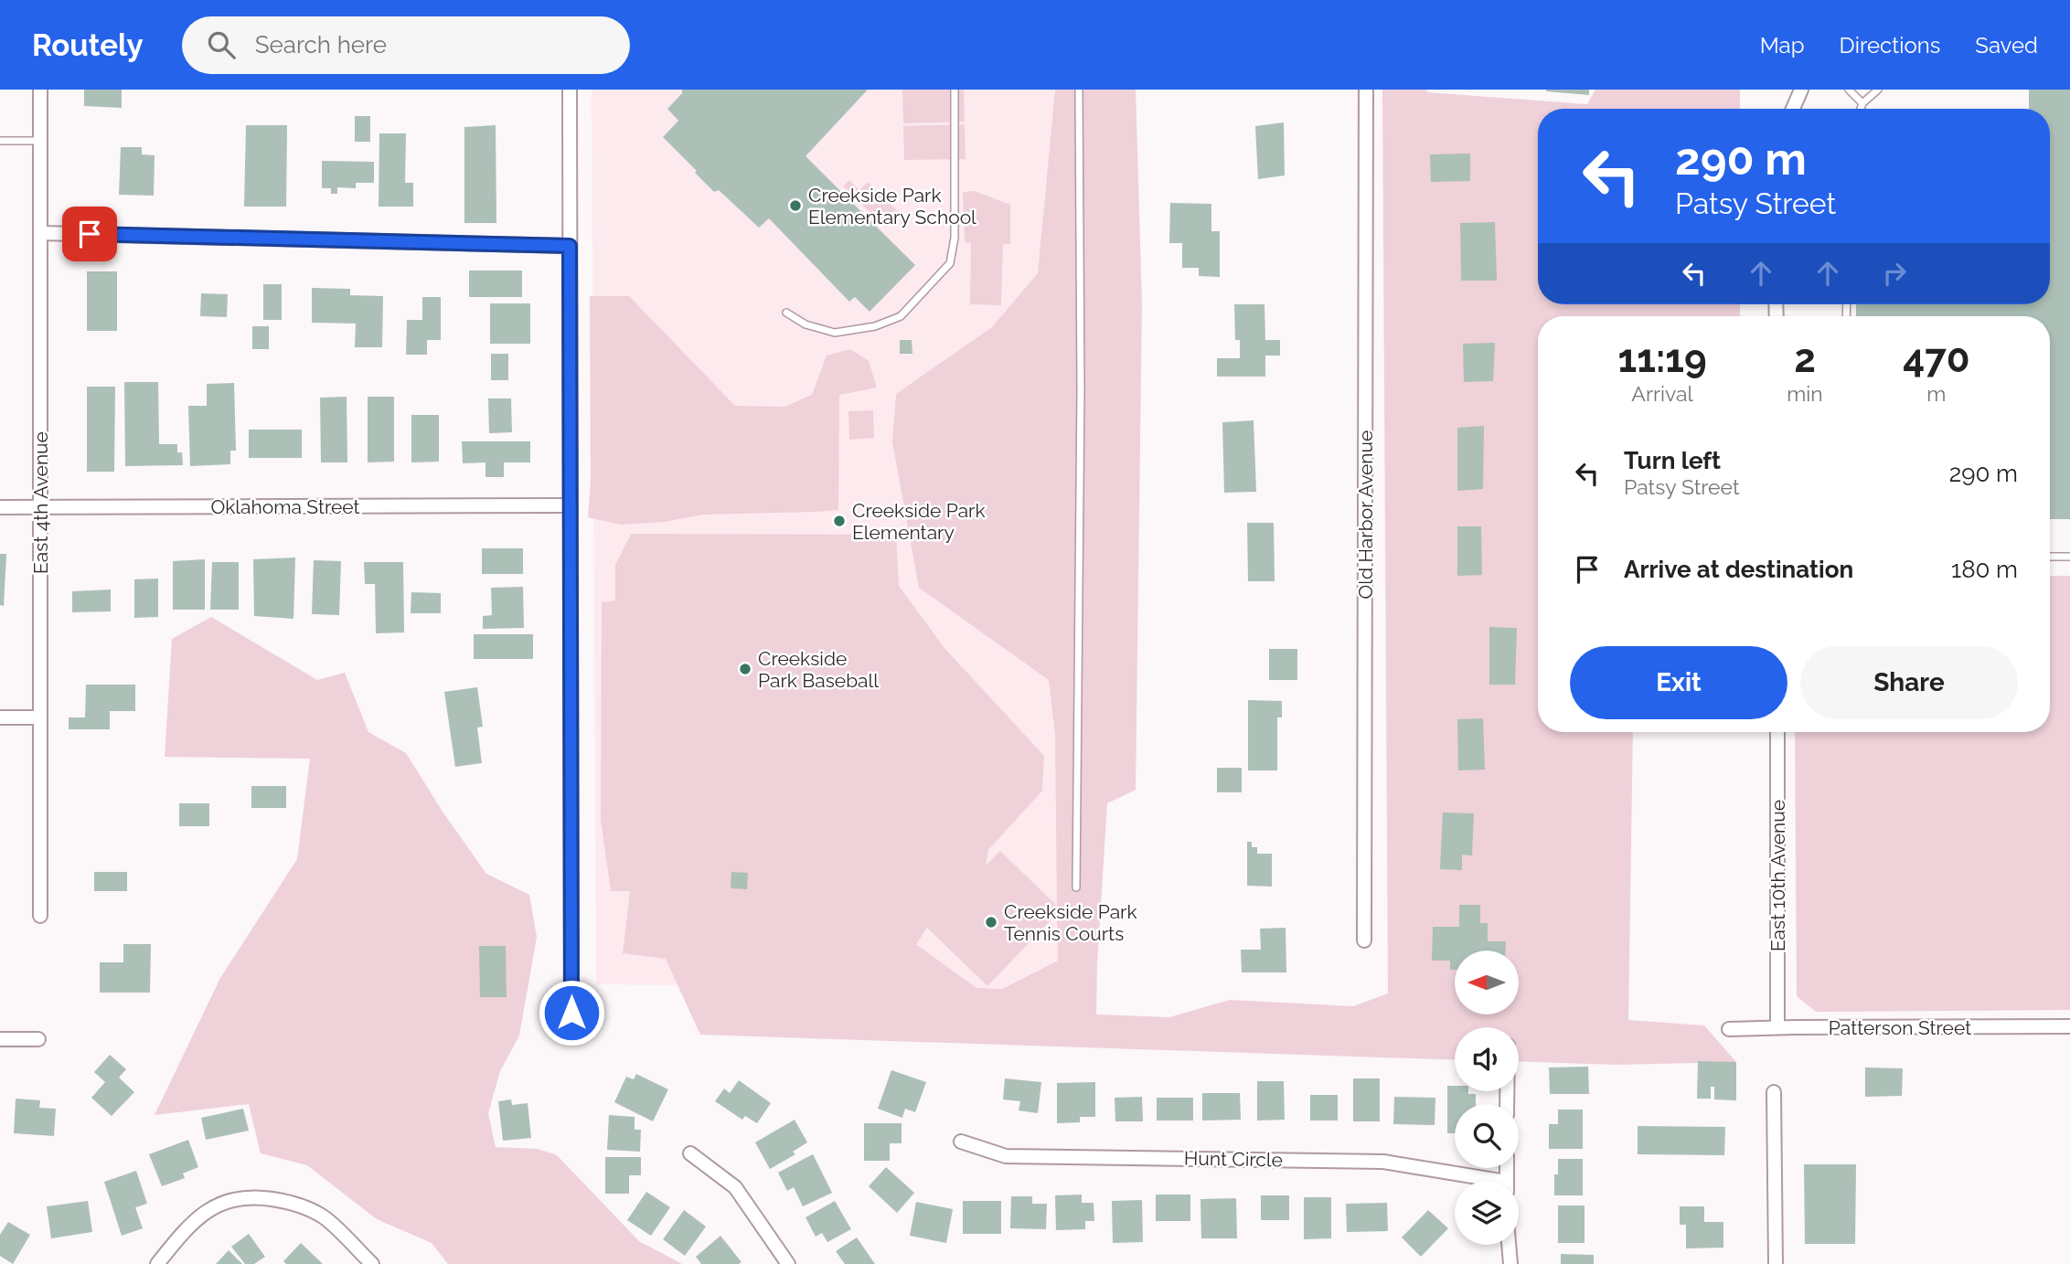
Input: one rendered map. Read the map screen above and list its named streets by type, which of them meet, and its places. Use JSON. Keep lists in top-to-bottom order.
{
  "streets": {
    "street": [
      "East 4th Avenue",
      "Oklahoma Street",
      "Old Harbor Avenue",
      "East 10th Avenue",
      "Patterson Street",
      "Hunt Circle"
    ]
  },
  "crossings": [
    ["East 4th Avenue", "Oklahoma Street"],
    ["East 10th Avenue", "Patterson Street"]
  ],
  "places": [
    "Creekside Park Elementary School",
    "Creekside Park Elementary",
    "Creekside Park Baseball",
    "Creekside Park Tennis Courts"
  ],
  "north": "left",
  "page": {
    "header": "Routely",
    "search": "Search here",
    "nav": ["Map", "Directions", "Saved"],
    "turn": ["290 m", "Patsy Street"],
    "eta": [
      "11:19",
      "Arrival",
      "2",
      "min",
      "470",
      "m"
    ],
    "list": [
      {
        "name": "Turn left",
        "note": "Patsy Street",
        "value": "290 m"
      },
      {
        "name": "Arrive at destination",
        "value": "180 m"
      }
    ],
    "buttons": ["Exit", "Share"]
  }
}
